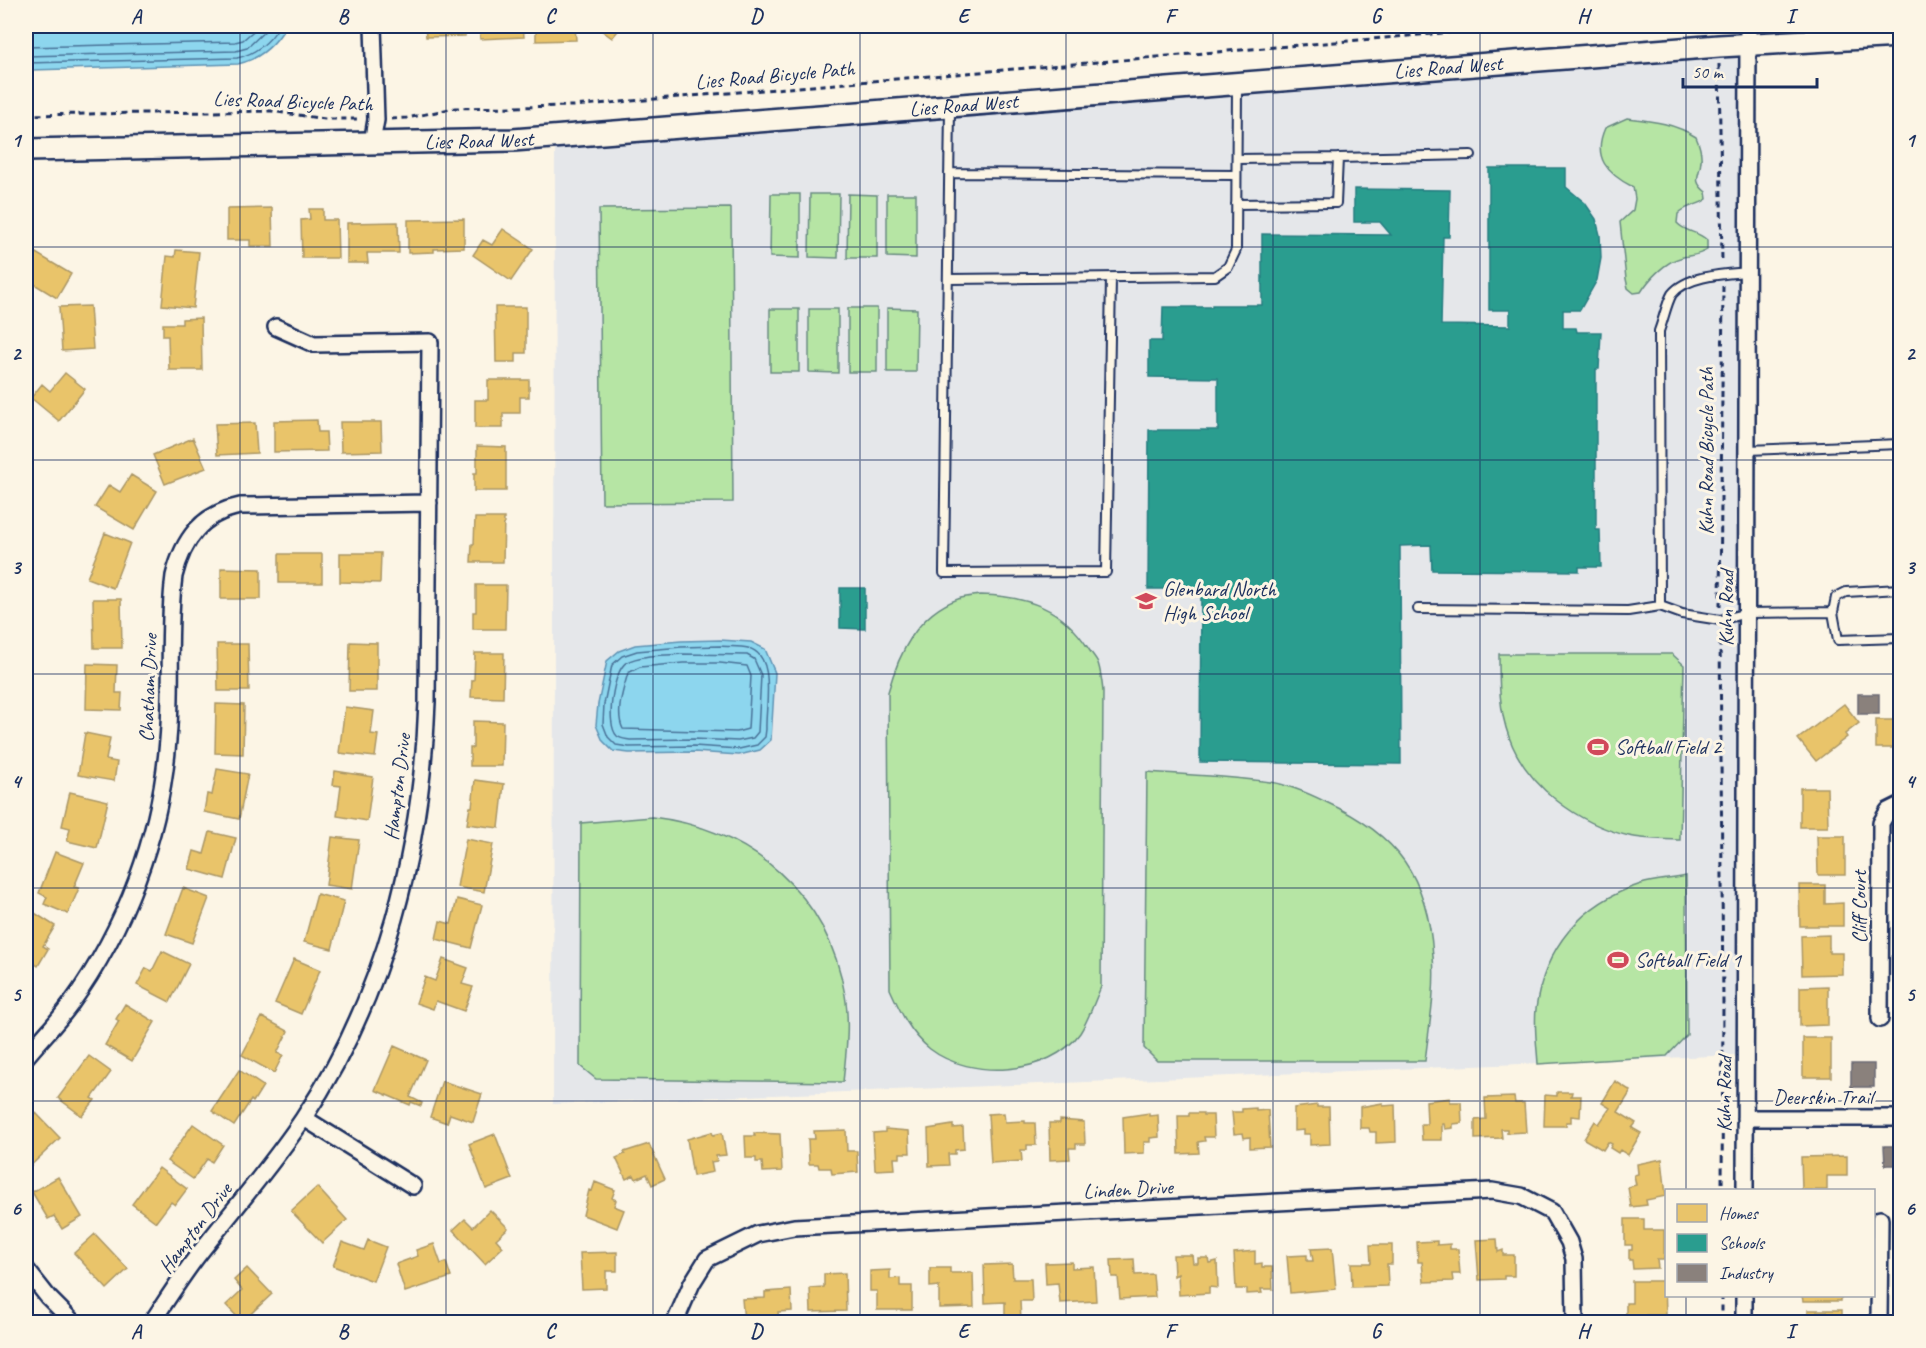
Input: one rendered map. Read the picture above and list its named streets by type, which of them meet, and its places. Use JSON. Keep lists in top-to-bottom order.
{
  "streets": {
    "street": [
      "Lies Road West",
      "Kuhn Road",
      "Chatham Drive",
      "Hampton Drive",
      "Cliff Court",
      "Deerskin Trail",
      "Linden Drive"
    ],
    "path": ["Lies Road Bicycle Path", "Kuhn Road Bicycle Path"]
  },
  "crossings": [
    ["Lies Road West", "Kuhn Road"],
    ["Kuhn Road", "Deerskin Trail"],
    ["Chatham Drive", "Hampton Drive"]
  ],
  "places": {
    "school or university": ["Glenbard North High School"],
    "sports": ["Softball Field 2", "Softball Field 1"]
  },
  "legend": ["Homes", "Schools", "Industry"],
  "scale_bar": "50 m",
  "grid": {
    "columns": [
      "A",
      "B",
      "C",
      "D",
      "E",
      "F",
      "G",
      "H",
      "I"
    ],
    "rows": [
      "1",
      "2",
      "3",
      "4",
      "5",
      "6"
    ]
  }
}
